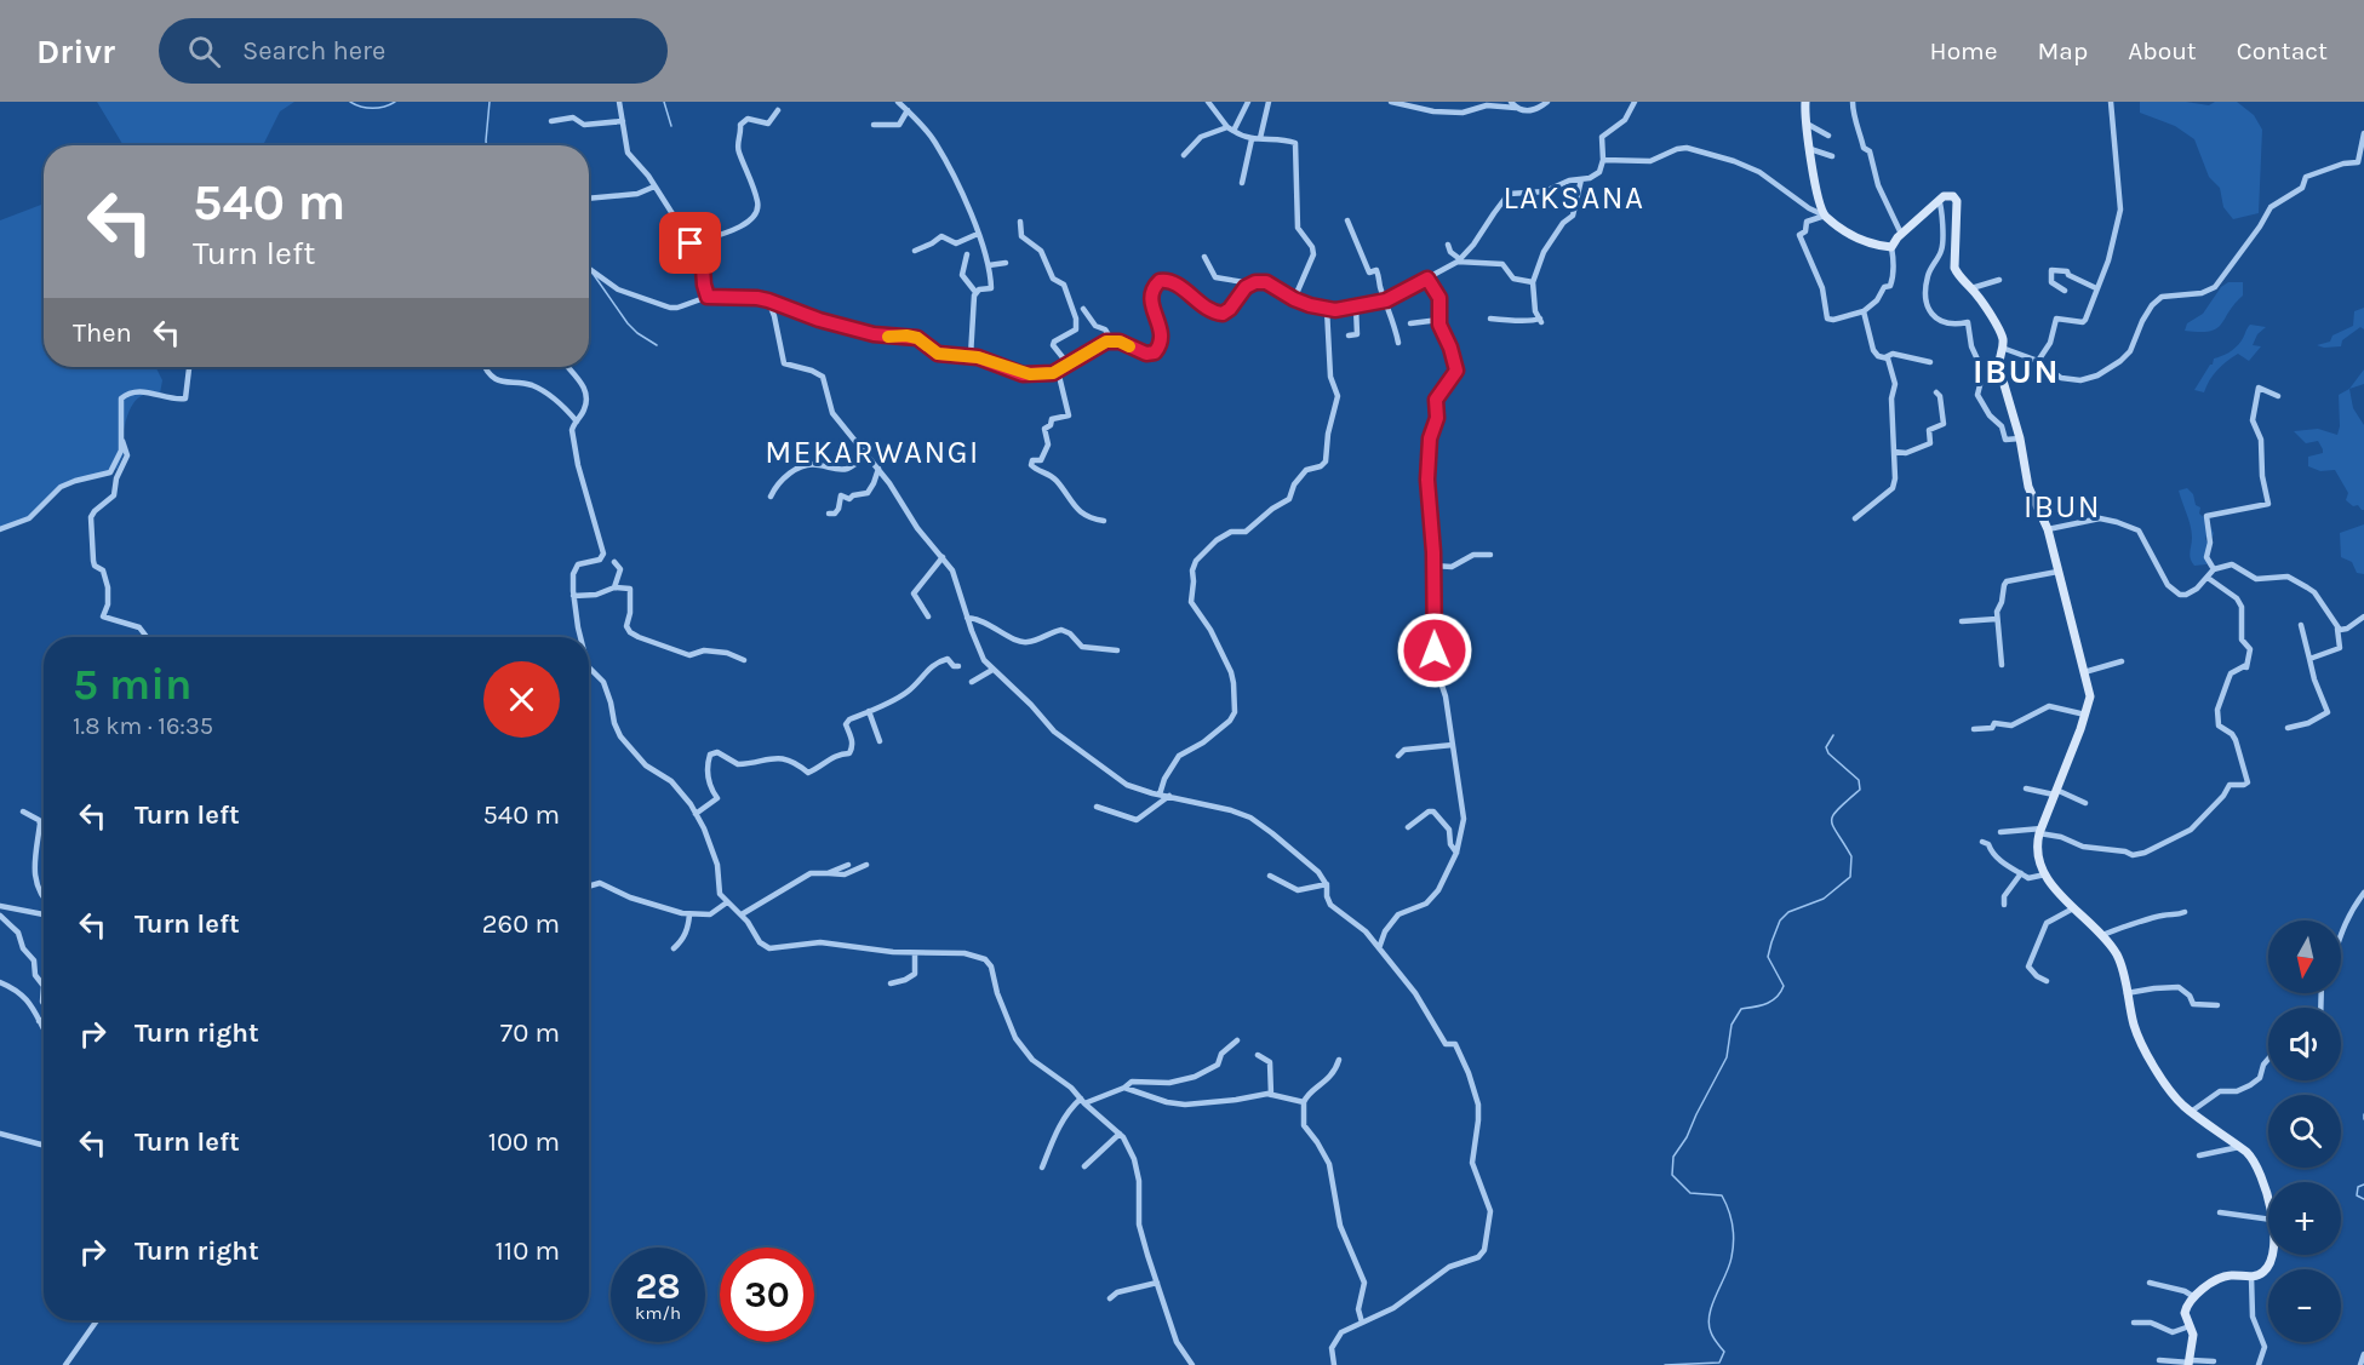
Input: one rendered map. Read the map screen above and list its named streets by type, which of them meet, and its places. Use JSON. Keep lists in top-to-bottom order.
{
  "districts": [
    "LAKSANA",
    "IBUN",
    "MEKARWANGI",
    "IBUN"
  ],
  "north": "bottom",
  "page": {
    "header": "Drivr",
    "search": "Search here",
    "nav": [
      "Home",
      "Map",
      "About",
      "Contact"
    ],
    "turn": ["540 m", "Turn left"],
    "then": "Then",
    "heading": ["5 min", "1.8 km · 16:35"],
    "list": [
      {
        "name": "Turn left",
        "value": "540 m"
      },
      {
        "name": "Turn left",
        "value": "260 m"
      },
      {
        "name": "Turn right",
        "value": "70 m"
      },
      {
        "name": "Turn left",
        "value": "100 m"
      },
      {
        "name": "Turn right",
        "value": "110 m"
      }
    ],
    "map_buttons": ["+", "−"],
    "speed": "28 km/h",
    "limit": "30"
  }
}
